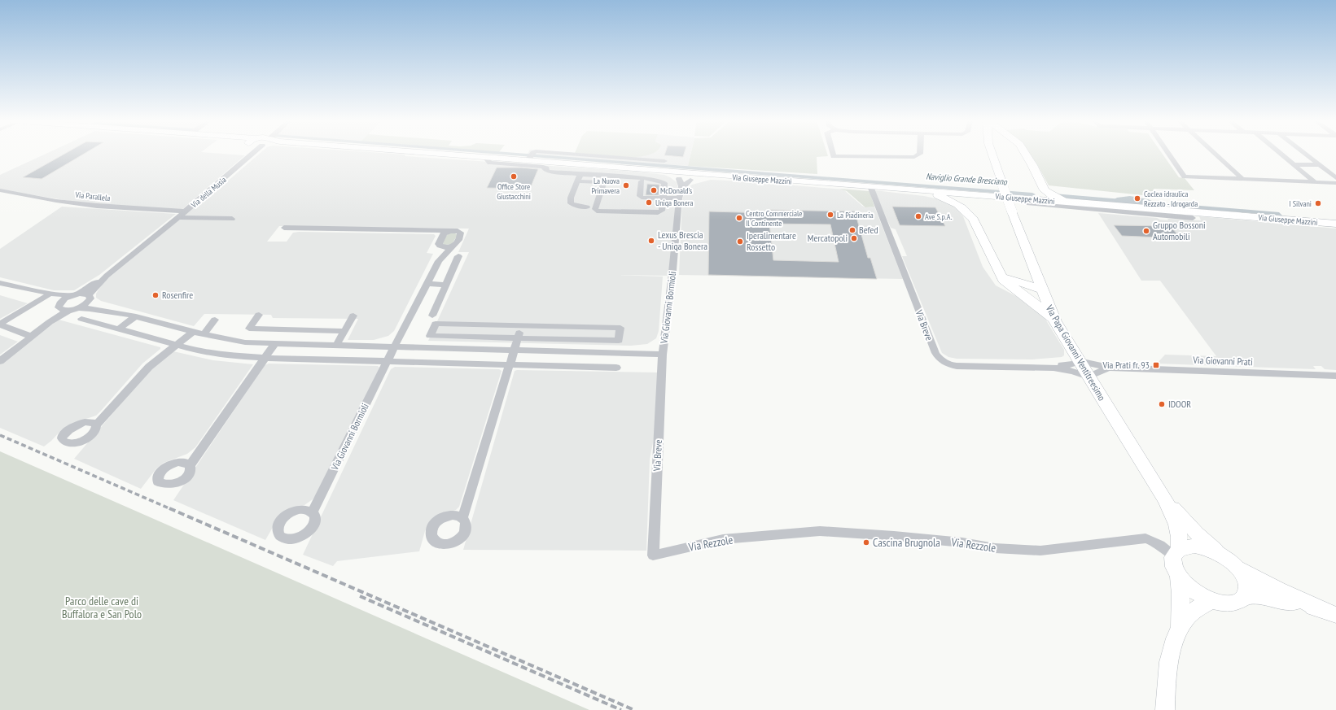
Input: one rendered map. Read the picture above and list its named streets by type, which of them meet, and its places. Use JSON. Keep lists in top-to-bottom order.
{
  "streets": {
    "street": [
      "Via Giuseppe Mazzini",
      "Via della Musia",
      "Via Parallela",
      "Via Giovanni Bormioli",
      "Via Breve",
      "Via Papa Giovanni Ventitreesimo",
      "Via Giovanni Prati",
      "Via Rezzole"
    ]
  },
  "crossings": [
    ["Via Giuseppe Mazzini", "Via Giovanni Bormioli"],
    ["Via Giuseppe Mazzini", "Via Breve"],
    ["Via della Musia", "Via Parallela"],
    ["Via della Musia", "Via Giovanni Bormioli"],
    ["Via Giovanni Bormioli", "Via Breve"],
    ["Via Breve", "Via Giovanni Prati"],
    ["Via Breve", "Via Rezzole"],
    ["Via Papa Giovanni Ventitreesimo", "Via Giovanni Prati"],
    ["Via Papa Giovanni Ventitreesimo", "Via Rezzole"]
  ],
  "water": ["Naviglio Grande Bresciano"],
  "parks": ["Parco delle cave di Buffalora e San Polo"],
  "places": {
    "other": [
      "Office Store Giustacchini",
      "La Nuova Primavera",
      "McDonald's",
      "Coclea idraulica Rezzato - Idrogarda",
      "Uniqa Bonera",
      "I Silvani",
      "La Piadineria",
      "Ave S.p.A.",
      "Centro Commerciale Il Continente",
      "Befed",
      "Gruppo Bossoni Automobili",
      "Mercatopoli",
      "Lexus Brescia - Uniqa Bonera",
      "Iperalimentare Rossetto",
      "Rosenfire",
      "IDOOR",
      "Cascina Brugnola"
    ],
    "transit": ["Via Prati fr. 93"]
  }
}
